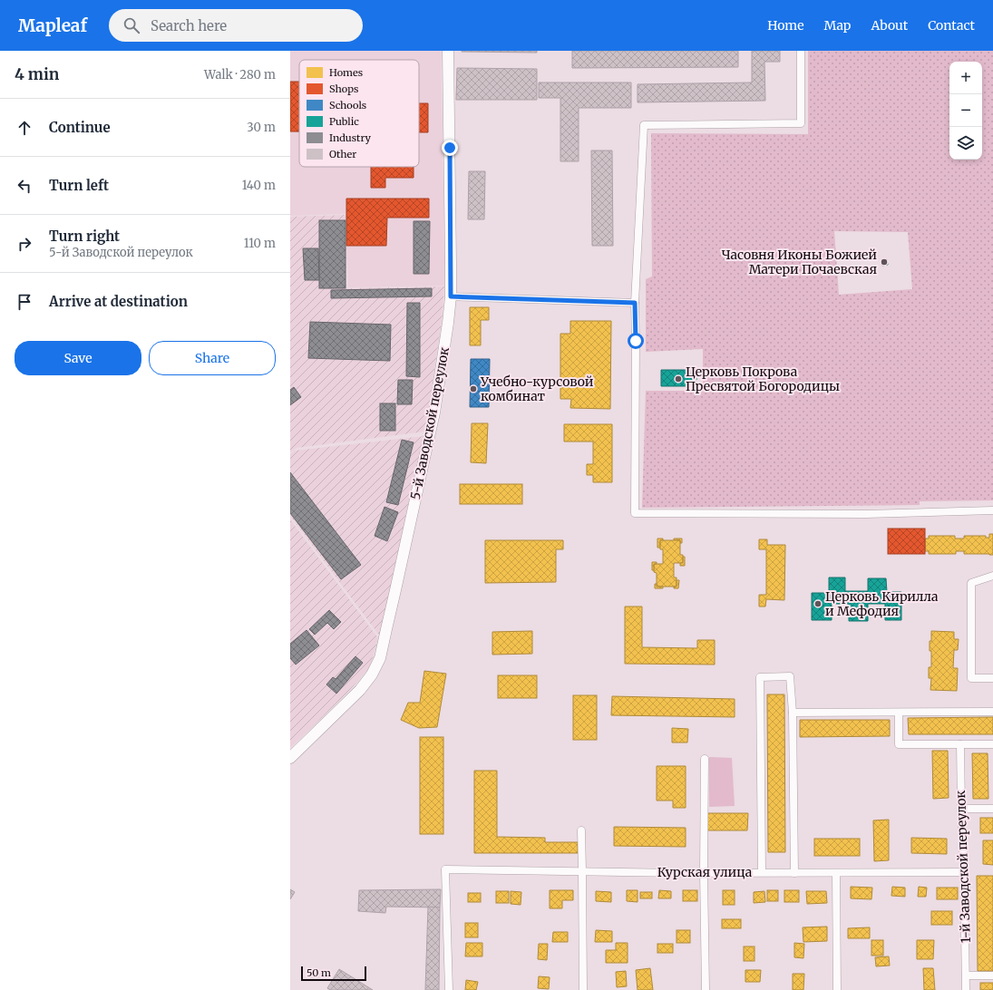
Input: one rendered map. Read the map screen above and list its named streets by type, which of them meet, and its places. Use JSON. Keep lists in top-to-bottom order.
{
  "streets": {
    "street": ["5-й Заводской переулок", "1-й Заводской переулок", "Курская улица"]
  },
  "crossings": [
    ["1-й Заводской переулок", "Курская улица"]
  ],
  "places": [
    "Часовня Иконы Божией Матери Почаевская",
    "Церковь Покрова Пресвятой Богородицы",
    "Учебно-курсовой комбинат",
    "Церковь Кирилла и Мефодия"
  ],
  "legend": [
    "Homes",
    "Shops",
    "Schools",
    "Public",
    "Industry",
    "Other"
  ],
  "scale_bar": "50 m",
  "page": {
    "header": "Mapleaf",
    "search": "Search here",
    "nav": [
      "Home",
      "Map",
      "About",
      "Contact"
    ],
    "heading": ["4 min", "Walk · 280 m"],
    "map_buttons": ["+", "−"],
    "list": [
      ["Continue", "30 m"],
      ["Turn left", "140 m"],
      ["Turn right", "5-й Заводской переулок", "110 m"],
      "Arrive at destination"
    ],
    "buttons": ["Save", "Share"],
    "scale": "50 m"
  }
}
